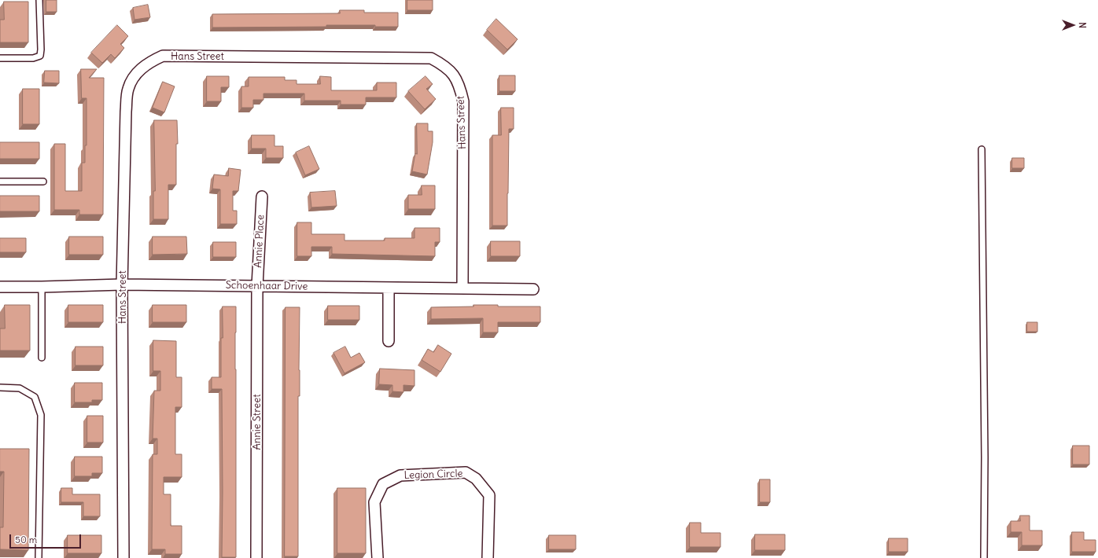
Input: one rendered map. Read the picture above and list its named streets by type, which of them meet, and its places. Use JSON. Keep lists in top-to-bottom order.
{
  "streets": {
    "street": [
      "Hans Street",
      "Annie Place",
      "Schoenhaar Drive",
      "Annie Street",
      "Legion Circle"
    ]
  },
  "crossings": [
    ["Hans Street", "Schoenhaar Drive"],
    ["Annie Place", "Schoenhaar Drive"],
    ["Annie Place", "Annie Street"],
    ["Schoenhaar Drive", "Annie Street"]
  ],
  "scale_bar": "50 m",
  "north": "right"
}
